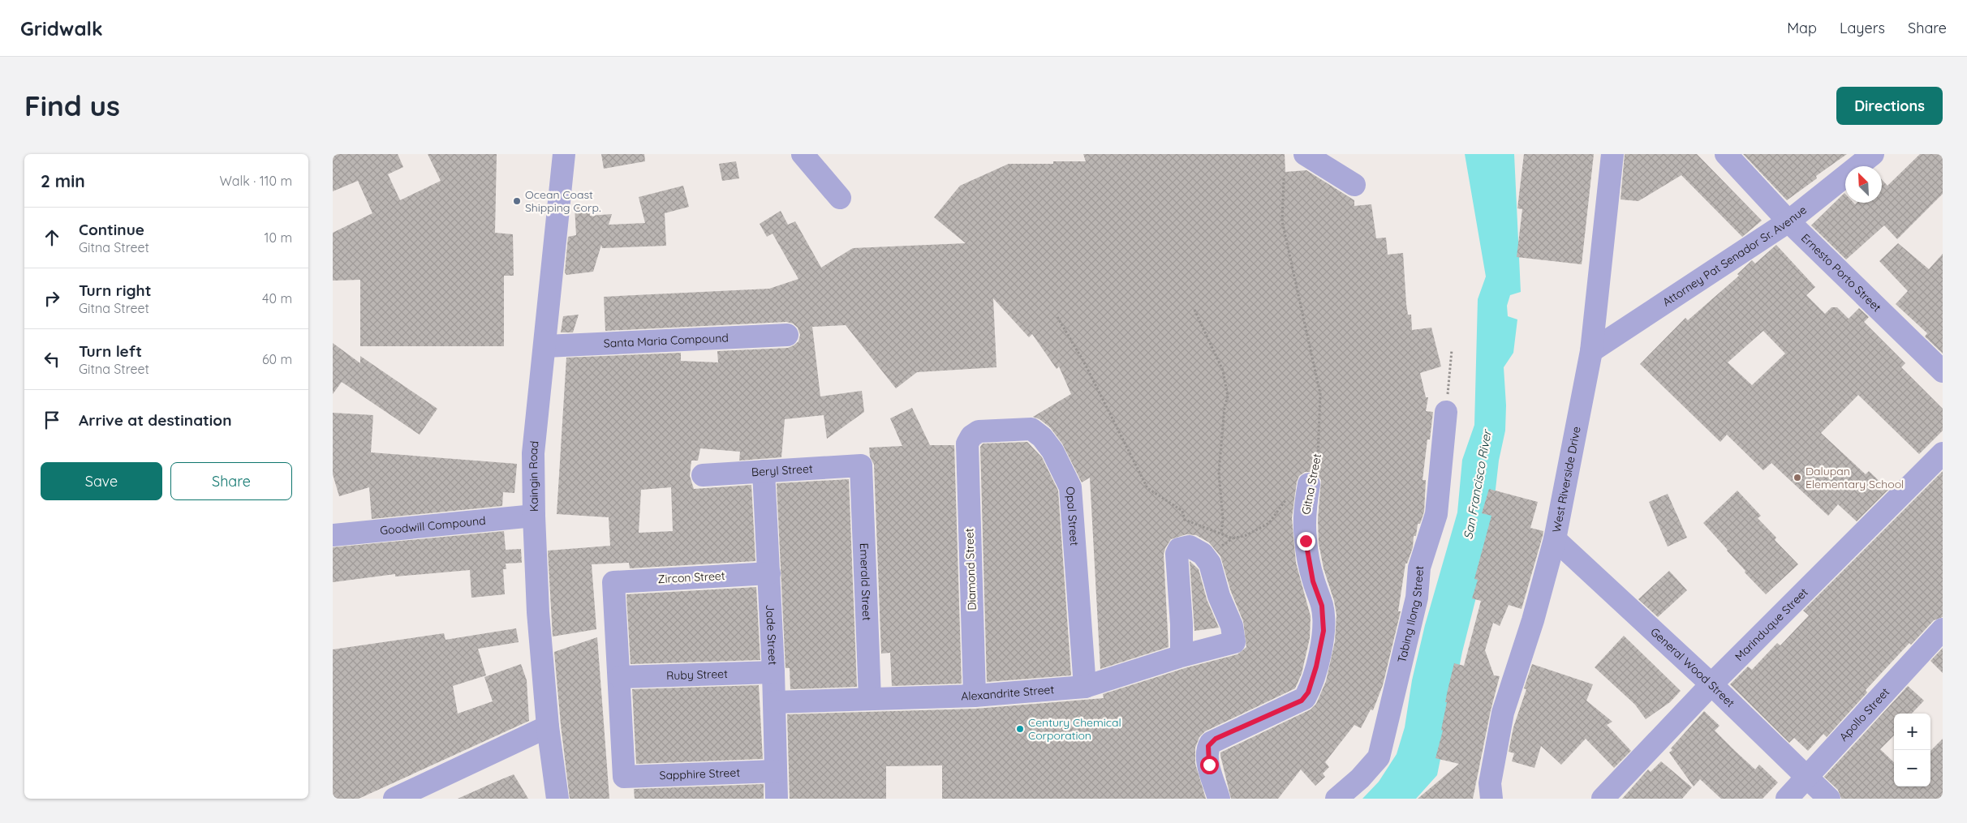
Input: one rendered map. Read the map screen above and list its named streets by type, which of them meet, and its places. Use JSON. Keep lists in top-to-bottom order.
{
  "streets": {
    "street": [
      "Attorney Pat Senador Sr. Avenue",
      "Ernesto Porto Street",
      "Santa Maria Compound",
      "Beryl Street",
      "Kaingin Road",
      "West Riverside Drive",
      "Gitna Street",
      "Opal Street",
      "Goodwill Compound",
      "Diamond Street",
      "Zircon Street",
      "Emerald Street",
      "Tabing Ilong Street",
      "Marinduque Street",
      "Jade Street",
      "General Wood Street",
      "Ruby Street",
      "Alexandrite Street",
      "Apollo Street",
      "Sapphire Street"
    ]
  },
  "crossings": [
    ["Attorney Pat Senador Sr. Avenue", "Ernesto Porto Street"],
    ["Attorney Pat Senador Sr. Avenue", "West Riverside Drive"],
    ["Santa Maria Compound", "Kaingin Road"],
    ["Beryl Street", "Emerald Street"],
    ["Beryl Street", "Jade Street"],
    ["Kaingin Road", "Goodwill Compound"],
    ["West Riverside Drive", "General Wood Street"],
    ["Opal Street", "Diamond Street"],
    ["Opal Street", "Alexandrite Street"],
    ["Diamond Street", "Alexandrite Street"],
    ["Zircon Street", "Jade Street"],
    ["Zircon Street", "Ruby Street"],
    ["Zircon Street", "Sapphire Street"],
    ["Emerald Street", "Alexandrite Street"],
    ["Marinduque Street", "General Wood Street"],
    ["Jade Street", "Ruby Street"],
    ["Jade Street", "Alexandrite Street"],
    ["Jade Street", "Sapphire Street"],
    ["General Wood Street", "Apollo Street"],
    ["Ruby Street", "Sapphire Street"]
  ],
  "water": ["San Francisco River"],
  "places": ["Ocean Coast Shipping Corp.", "Dalupan Elementary School", "Century Chemical Corporation"],
  "north": "top left",
  "page": {
    "header": "Gridwalk",
    "nav": ["Map", "Layers", "Share"],
    "buttons": [
      "Directions",
      ["Save", "Share"]
    ],
    "title": "Find us",
    "heading": ["2 min", "Walk · 110 m"],
    "list": [
      ["Continue", "Gitna Street", "10 m"],
      ["Turn right", "Gitna Street", "40 m"],
      ["Turn left", "Gitna Street", "60 m"],
      "Arrive at destination"
    ],
    "map_buttons": ["+", "−"]
  }
}
